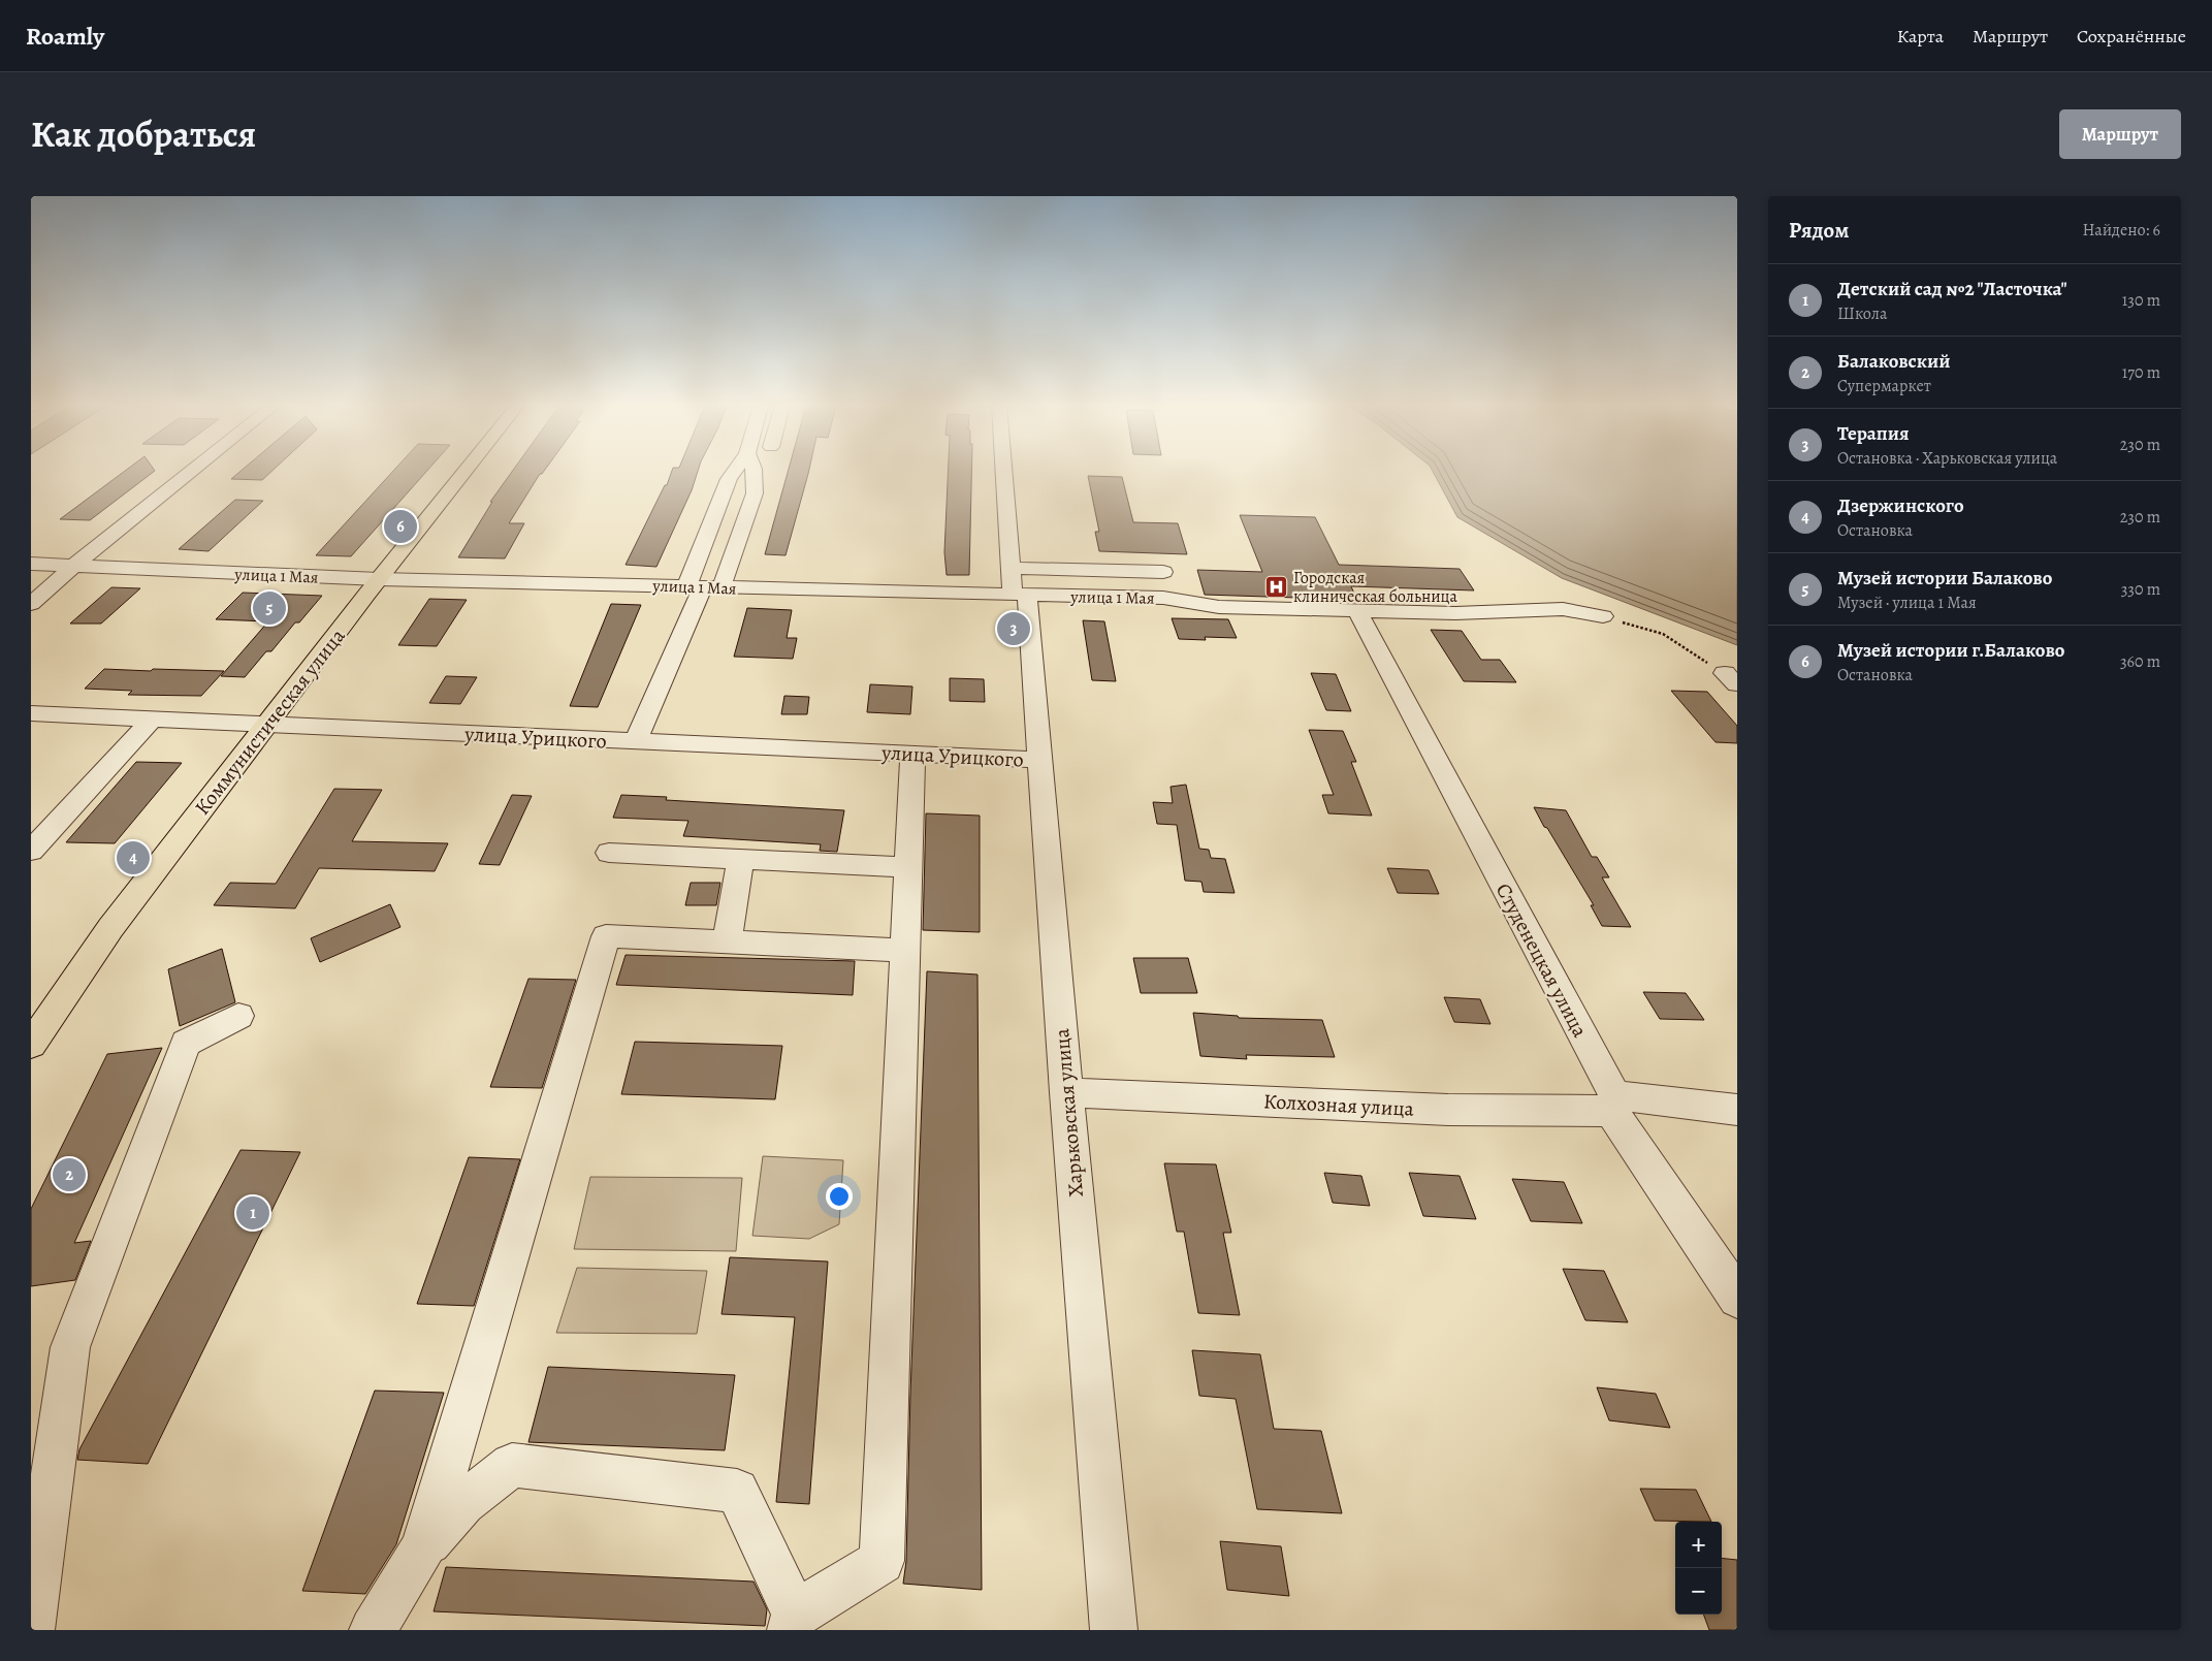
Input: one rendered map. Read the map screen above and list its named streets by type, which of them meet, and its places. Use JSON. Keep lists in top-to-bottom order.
{
  "streets": {
    "main road": ["Коммунистическая улица"],
    "street": [
      "улица 1 Мая",
      "улица Урицкого",
      "Студенецкая улица",
      "Колхозная улица",
      "Харьковская улица"
    ]
  },
  "crossings": [
    ["улица 1 Мая", "Коммунистическая улица"],
    ["улица 1 Мая", "Студенецкая улица"],
    ["улица 1 Мая", "Харьковская улица"],
    ["Коммунистическая улица", "улица Урицкого"],
    ["улица Урицкого", "Харьковская улица"],
    ["Студенецкая улица", "Колхозная улица"],
    ["Колхозная улица", "Харьковская улица"]
  ],
  "places": {
    "hospital": ["Городская клиническая больница"]
  },
  "page": {
    "header": "Roamly",
    "nav": ["Карта", "Маршрут", "Сохранённые"],
    "title": "Как добраться",
    "buttons": "Маршрут",
    "heading": ["Рядом", "Найдено: 6"],
    "list": [
      {
        "mark": "1",
        "name": "Детский сад №2 \"Ласточка\"",
        "note": "Школа",
        "value": "130 m"
      },
      {
        "mark": "2",
        "name": "Балаковский",
        "note": "Супермаркет",
        "value": "170 m"
      },
      {
        "mark": "3",
        "name": "Терапия",
        "note": "Остановка · Харьковская улица",
        "value": "230 m"
      },
      {
        "mark": "4",
        "name": "Дзержинского",
        "note": "Остановка",
        "value": "230 m"
      },
      {
        "mark": "5",
        "name": "Музей истории Балаково",
        "note": "Музей · улица 1 Мая",
        "value": "330 m"
      },
      {
        "mark": "6",
        "name": "Музей истории г.Балаково",
        "note": "Остановка",
        "value": "360 m"
      }
    ],
    "pins": [
      "6",
      "5",
      "3",
      "4",
      "2",
      "1"
    ],
    "map_buttons": ["+", "−"]
  }
}
